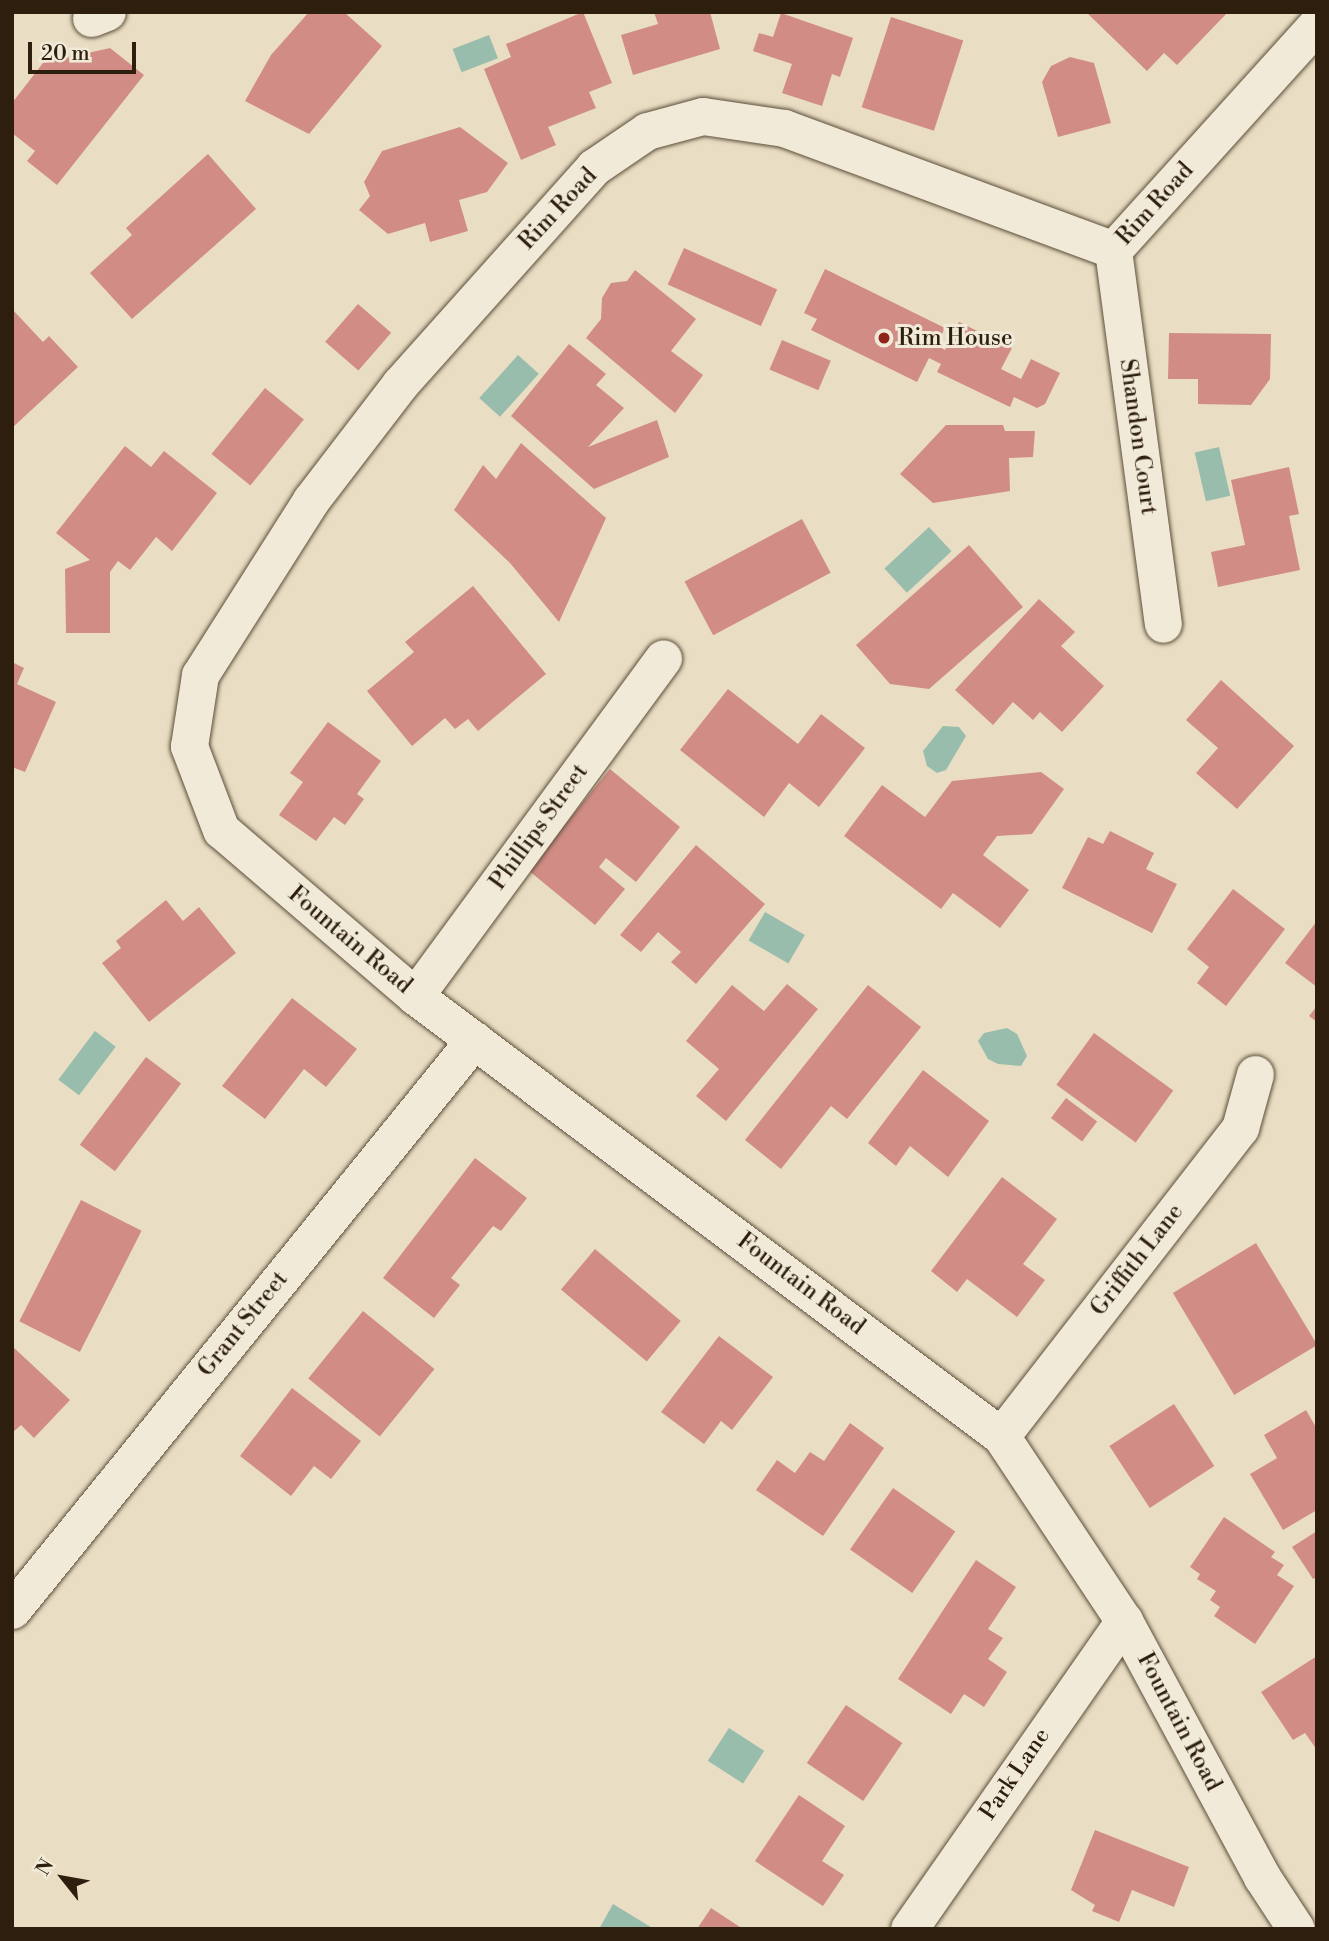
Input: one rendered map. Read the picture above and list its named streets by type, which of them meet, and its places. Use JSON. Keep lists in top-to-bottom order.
{
  "streets": {
    "street": [
      "Rim Road",
      "Shandon Court",
      "Phillips Street",
      "Fountain Road",
      "Griffith Lane",
      "Grant Street",
      "Park Lane"
    ]
  },
  "crossings": [
    ["Rim Road", "Shandon Court"],
    ["Rim Road", "Fountain Road"],
    ["Phillips Street", "Fountain Road"],
    ["Fountain Road", "Griffith Lane"],
    ["Fountain Road", "Grant Street"],
    ["Fountain Road", "Park Lane"]
  ],
  "places": ["Rim House"],
  "scale_bar": "20 m",
  "north": "top left"
}
